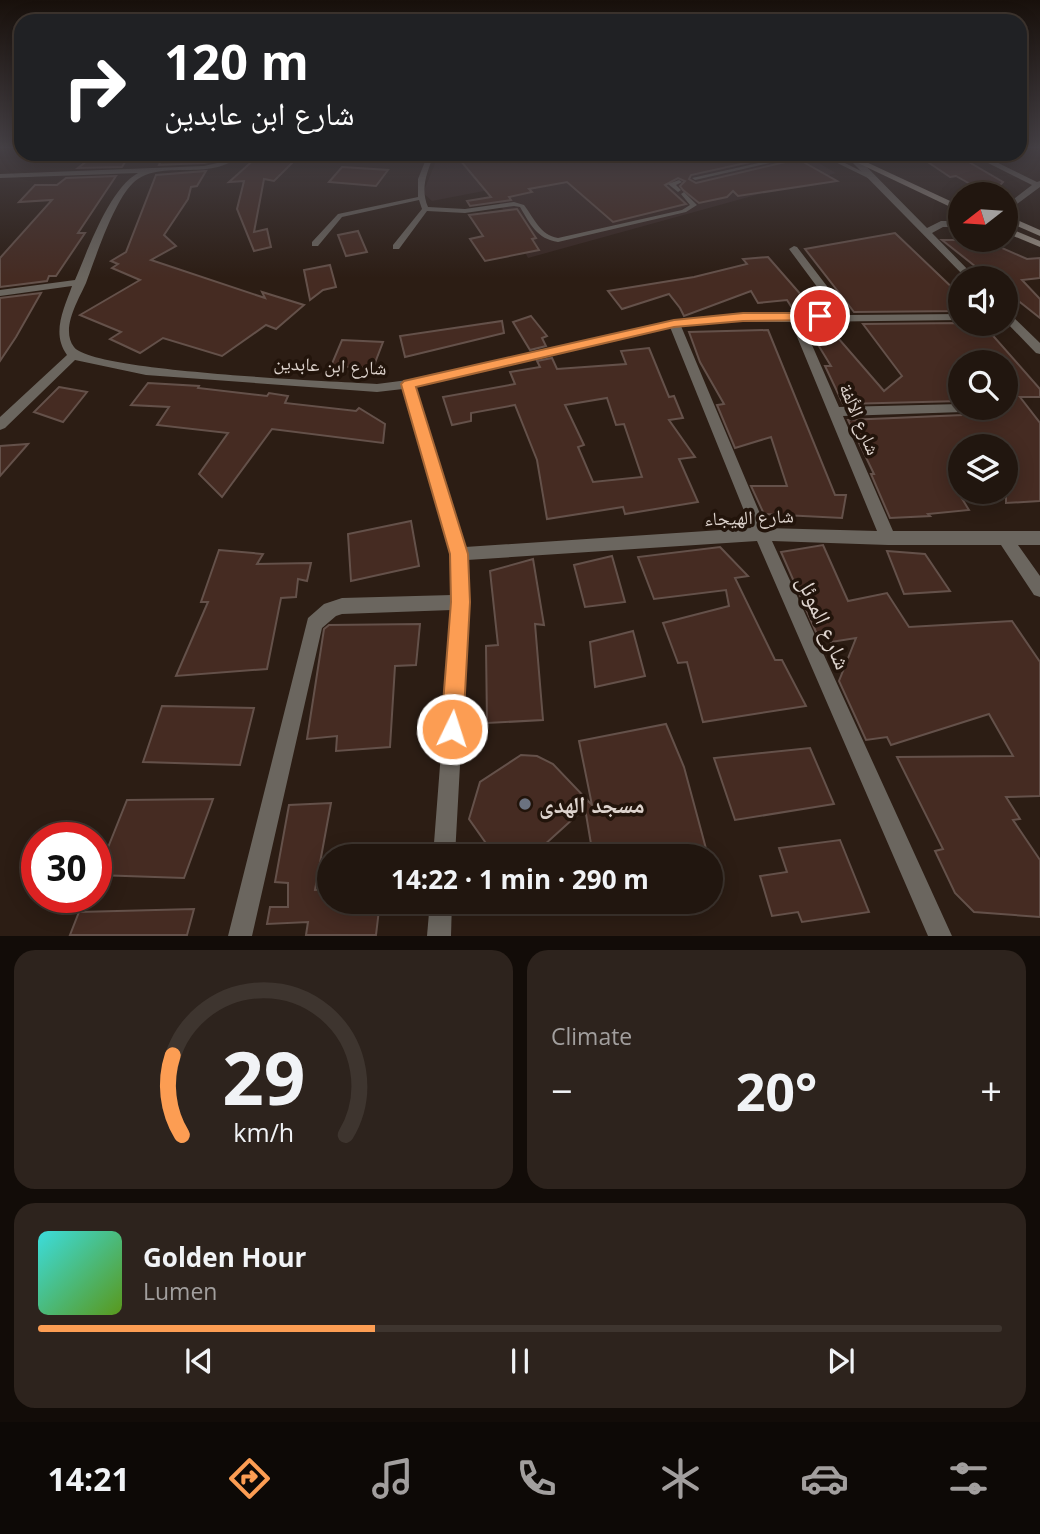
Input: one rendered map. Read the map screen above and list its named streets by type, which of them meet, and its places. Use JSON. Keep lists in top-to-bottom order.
{
  "streets": {
    "street": [
      "شارع ابن عابدين",
      "شارع الألفة",
      "شارع الهيجاء",
      "شارع الموئل"
    ]
  },
  "crossings": [
    ["شارع ابن عابدين", "شارع الألفة"],
    ["شارع ابن عابدين", "شارع الموئل"],
    ["شارع الألفة", "شارع الهيجاء"],
    ["شارع الهيجاء", "شارع الموئل"]
  ],
  "places": ["مسجد الهدى"],
  "north": "left",
  "page": {
    "turn": ["120 m", "شارع ابن عابدين"],
    "limit": "30",
    "trip": "14:22 · 1 min · 290 m",
    "tile": "Climate",
    "heat": ["−", "20°", "+"],
    "song": ["Golden Hour", "Lumen"],
    "tabs": "14:21",
    "gauge": ["29", "km/h"]
  }
}
